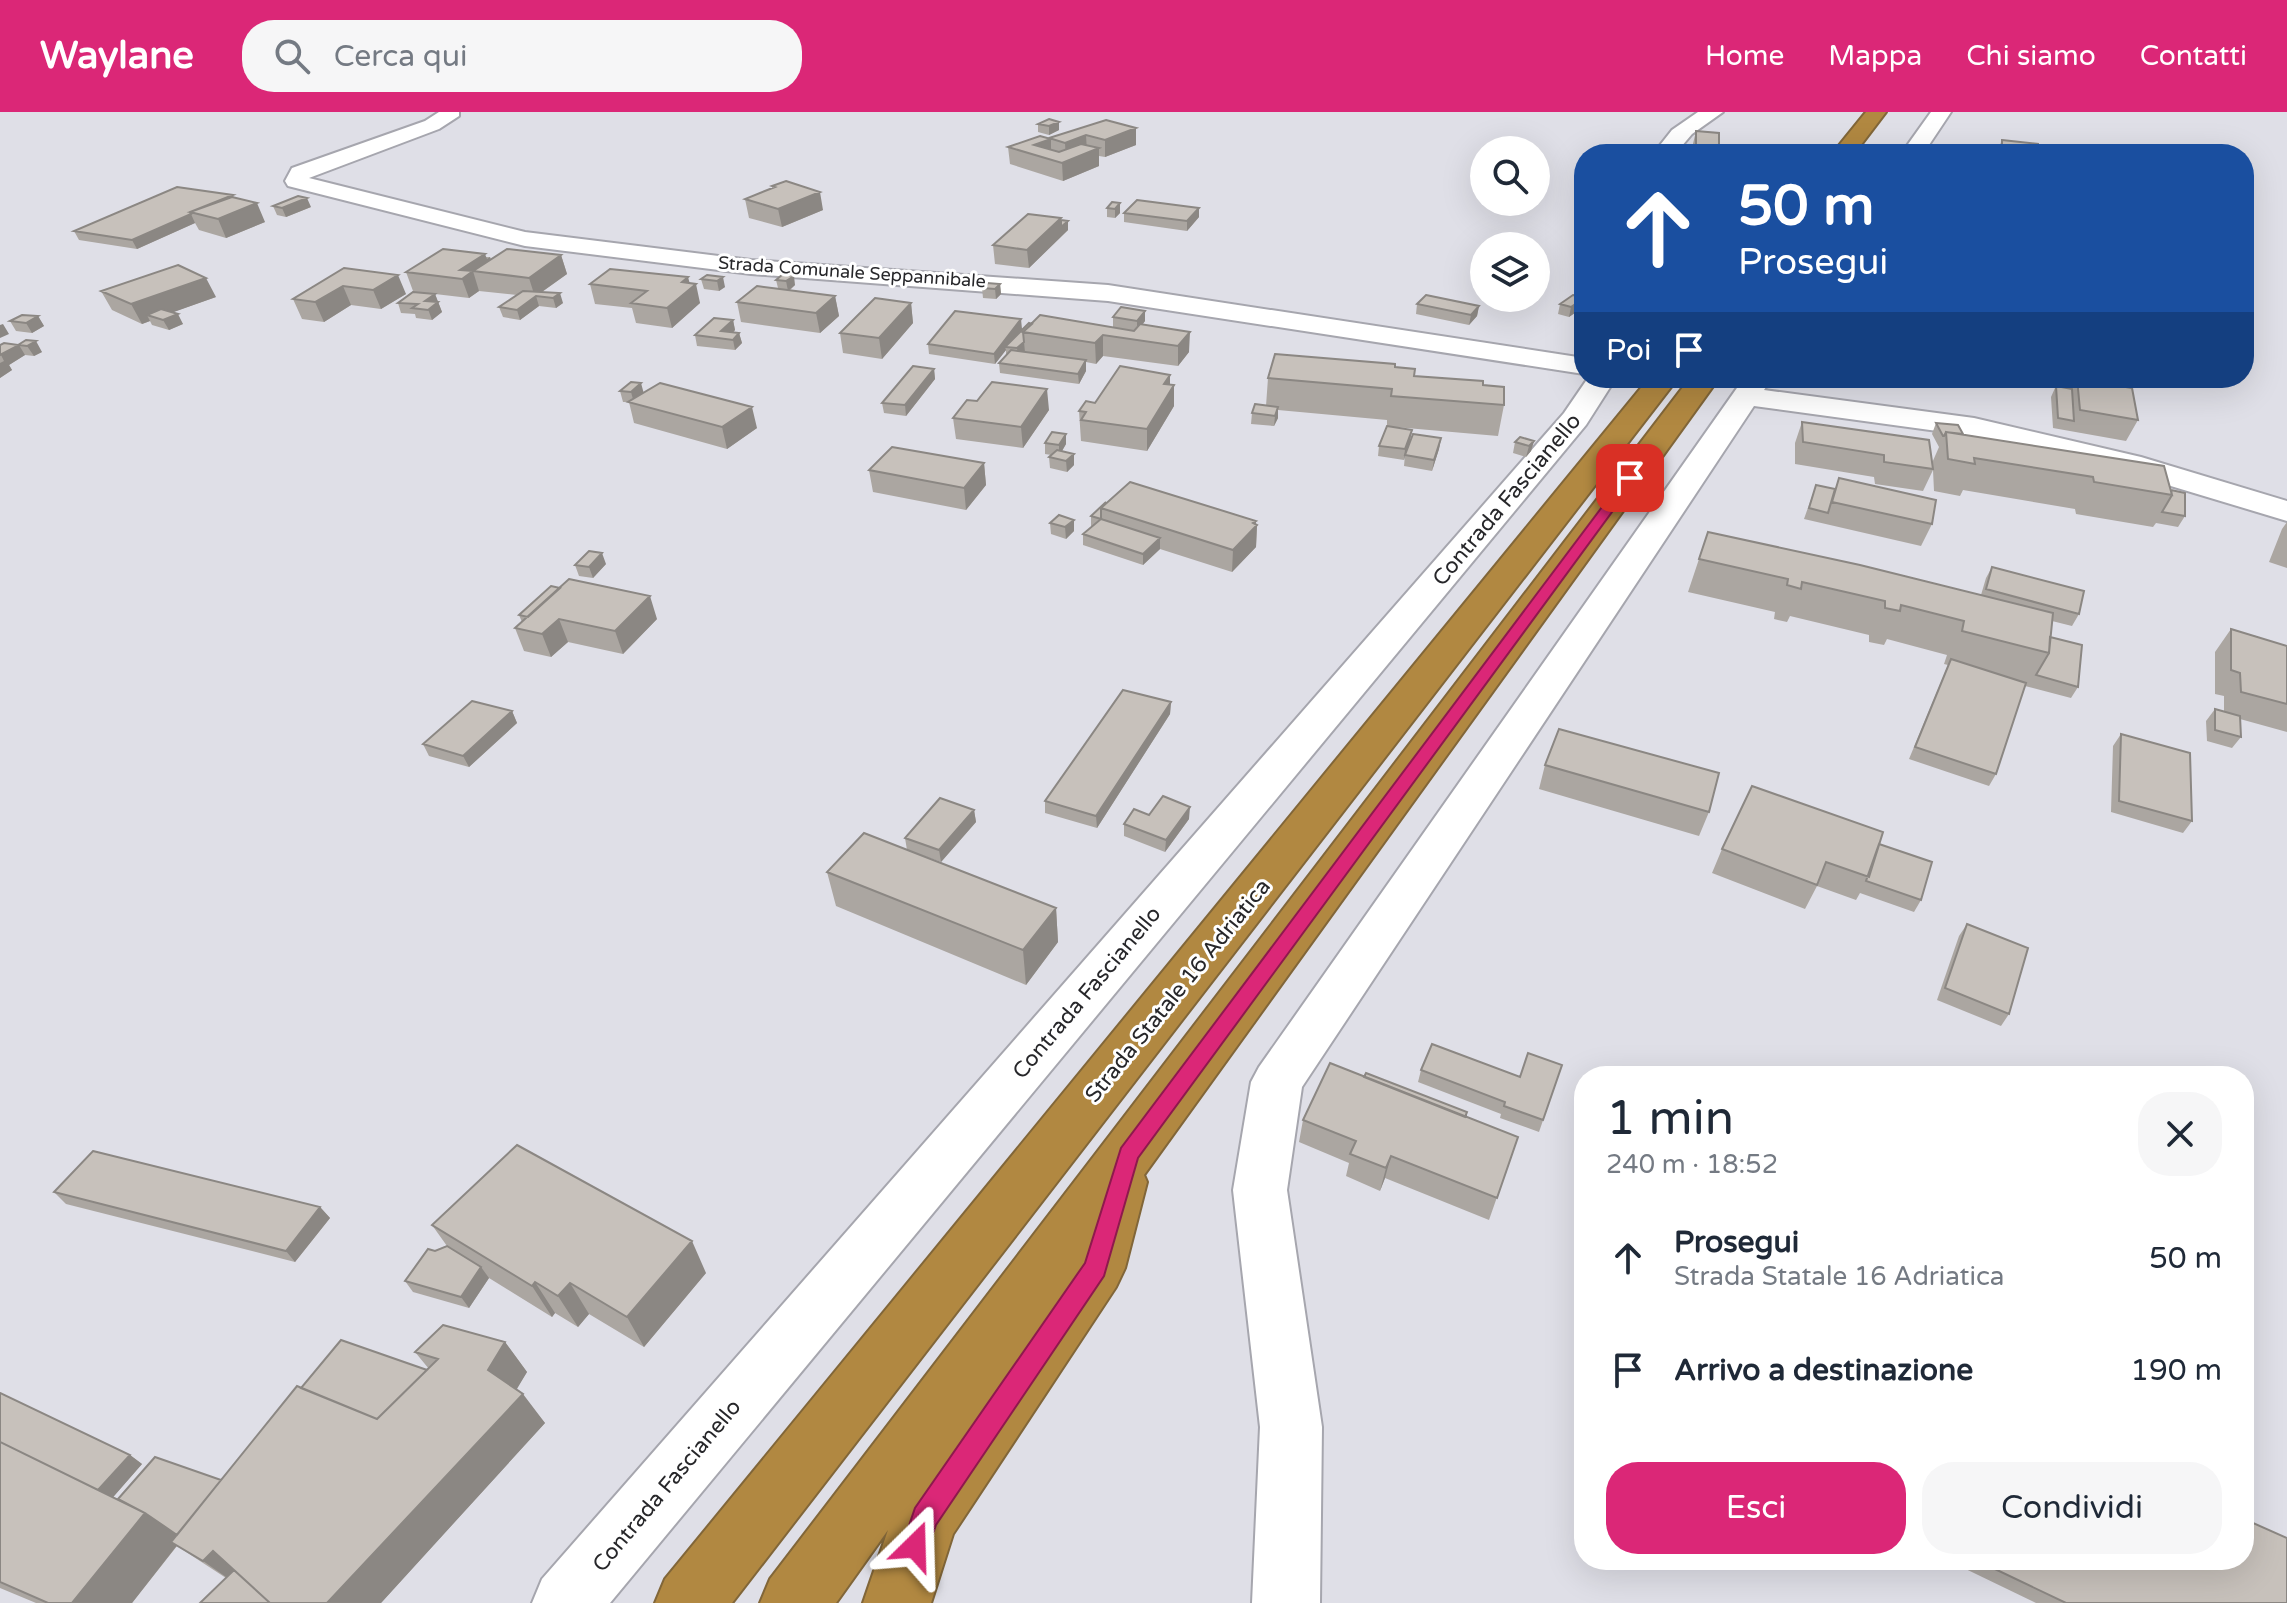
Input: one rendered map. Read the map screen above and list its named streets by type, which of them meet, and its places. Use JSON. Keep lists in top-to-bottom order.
{
  "streets": {
    "highway": ["Strada Statale 16 Adriatica"],
    "street": ["Strada Comunale Seppannibale", "Contrada Fascianello"]
  },
  "page": {
    "header": "Waylane",
    "search": "Cerca qui",
    "nav": [
      "Home",
      "Mappa",
      "Chi siamo",
      "Contatti"
    ],
    "turn": ["50 m", "Prosegui"],
    "then": "Poi",
    "heading": ["1 min", "240 m · 18:52"],
    "list": [
      {
        "name": "Prosegui",
        "note": "Strada Statale 16 Adriatica",
        "value": "50 m"
      },
      {
        "name": "Arrivo a destinazione",
        "value": "190 m"
      }
    ],
    "buttons": ["Esci", "Condividi"]
  }
}
